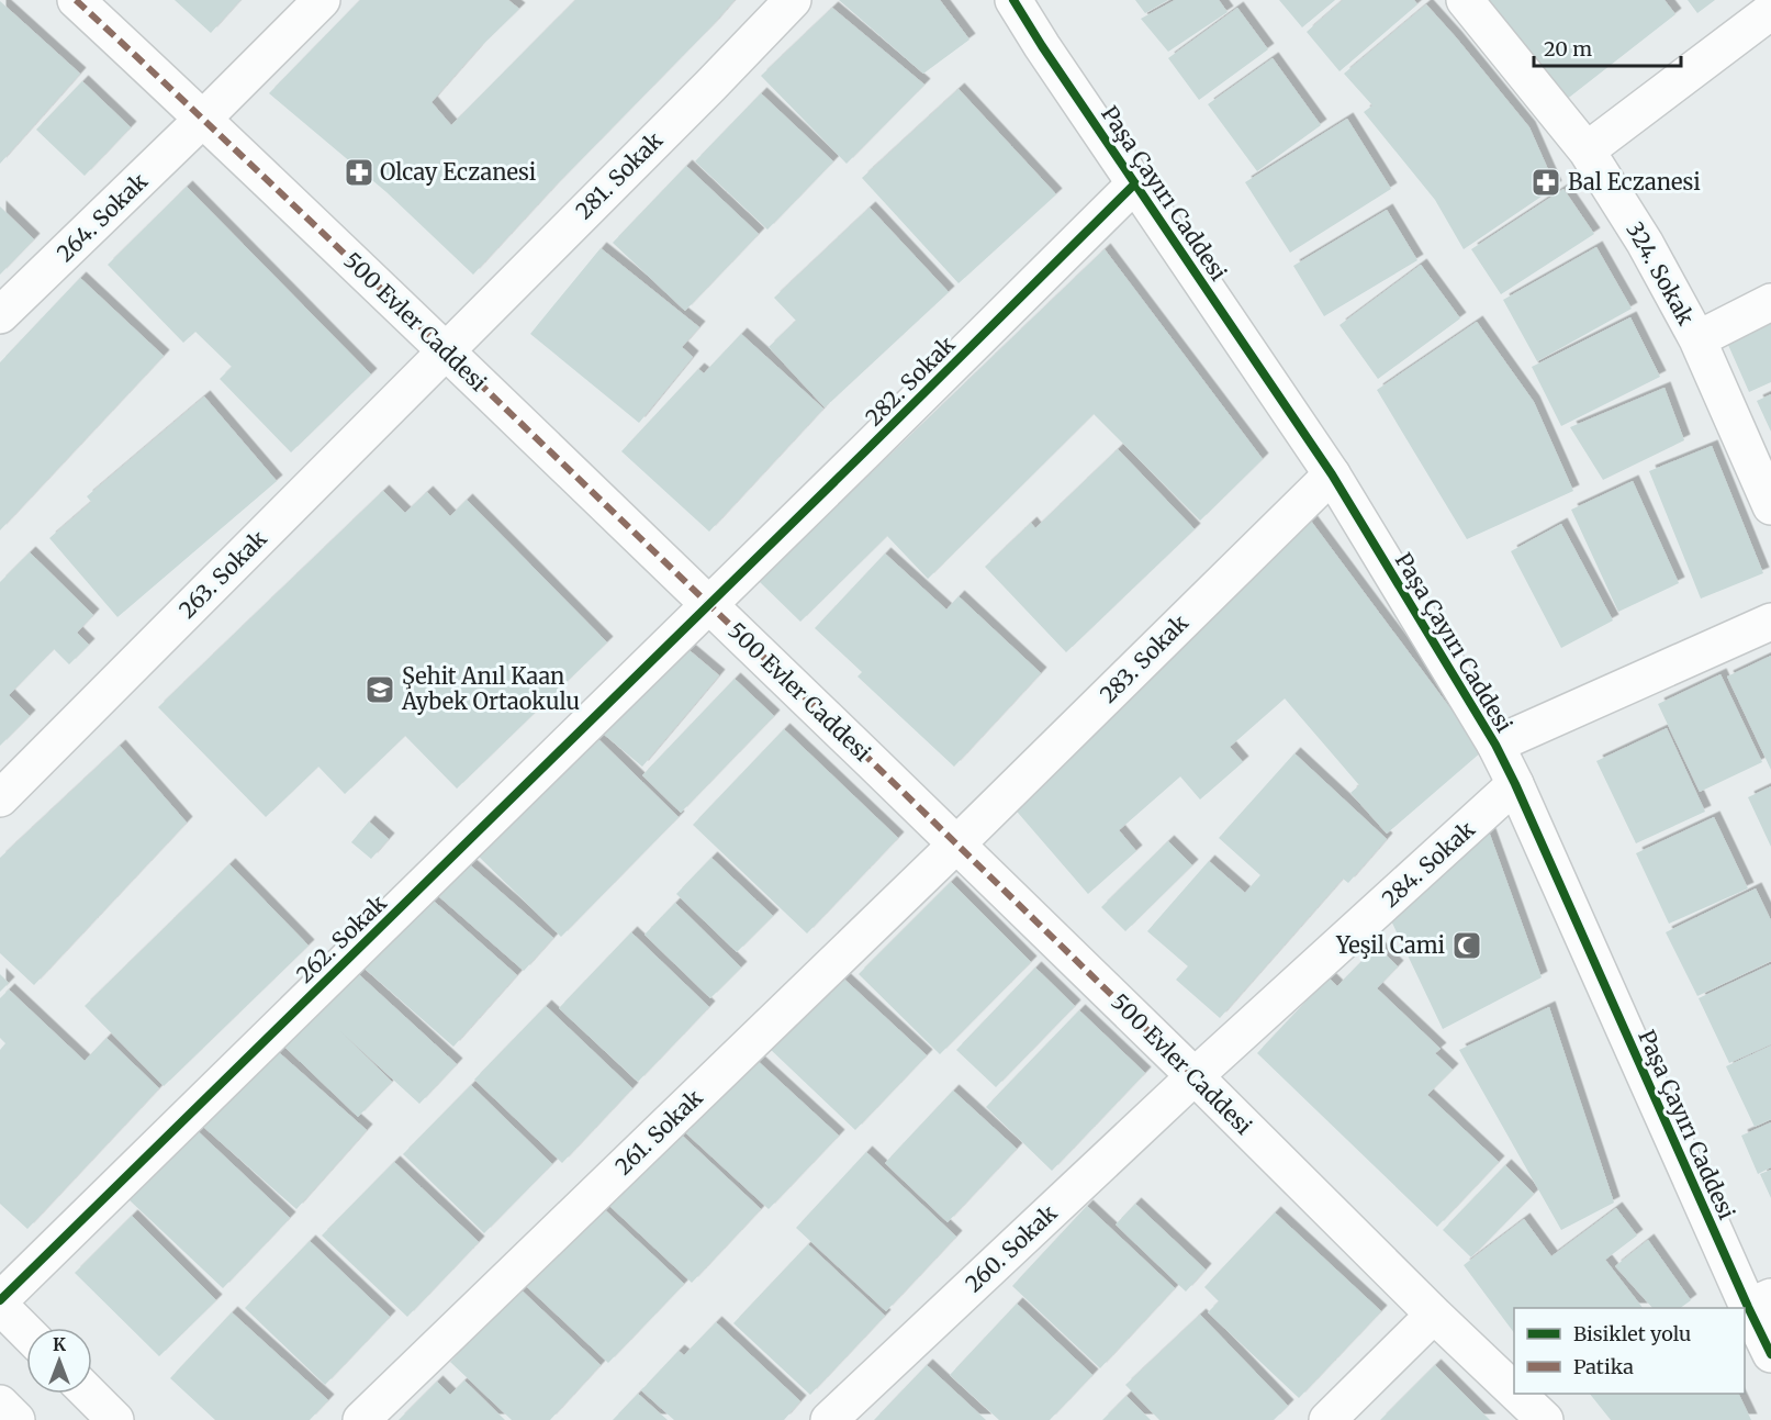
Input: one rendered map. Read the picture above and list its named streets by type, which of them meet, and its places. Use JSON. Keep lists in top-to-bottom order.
{
  "streets": {
    "street": [
      "281. Sokak",
      "Paşa Çayırı Caddesi",
      "264. Sokak",
      "324. Sokak",
      "500 Evler Caddesi",
      "282. Sokak",
      "263. Sokak",
      "283. Sokak",
      "284. Sokak",
      "262. Sokak",
      "261. Sokak",
      "260. Sokak"
    ]
  },
  "crossings": [
    ["281. Sokak", "500 Evler Caddesi"],
    ["281. Sokak", "263. Sokak"],
    ["Paşa Çayırı Caddesi", "282. Sokak"],
    ["Paşa Çayırı Caddesi", "283. Sokak"],
    ["Paşa Çayırı Caddesi", "284. Sokak"],
    ["264. Sokak", "500 Evler Caddesi"],
    ["500 Evler Caddesi", "282. Sokak"],
    ["500 Evler Caddesi", "263. Sokak"],
    ["500 Evler Caddesi", "283. Sokak"],
    ["500 Evler Caddesi", "284. Sokak"],
    ["500 Evler Caddesi", "262. Sokak"],
    ["500 Evler Caddesi", "261. Sokak"],
    ["500 Evler Caddesi", "260. Sokak"],
    ["282. Sokak", "262. Sokak"],
    ["283. Sokak", "261. Sokak"],
    ["284. Sokak", "260. Sokak"]
  ],
  "places": {
    "pharmacy": ["Olcay Eczanesi", "Bal Eczanesi"],
    "school or university": ["Şehit Anıl Kaan Aybek Ortaokulu"],
    "mosque": ["Yeşil Cami"]
  },
  "legend": ["Bisiklet yolu", "Patika"],
  "scale_bar": "20 m",
  "north": "top"
}
